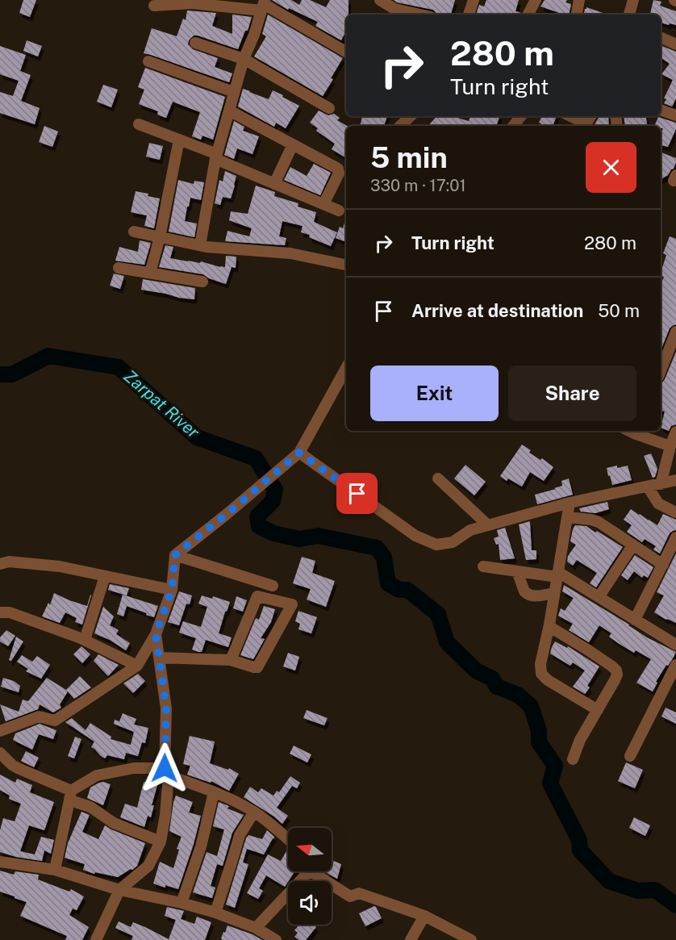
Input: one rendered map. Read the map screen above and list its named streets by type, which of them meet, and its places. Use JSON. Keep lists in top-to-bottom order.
{
  "water": ["Zarpat River"],
  "north": "left",
  "page": {
    "turn": ["280 m", "Turn right"],
    "heading": ["5 min", "330 m · 17:01"],
    "list": [
      {
        "name": "Turn right",
        "value": "280 m"
      },
      {
        "name": "Arrive at destination",
        "value": "50 m"
      }
    ],
    "buttons": ["Exit", "Share"]
  }
}
